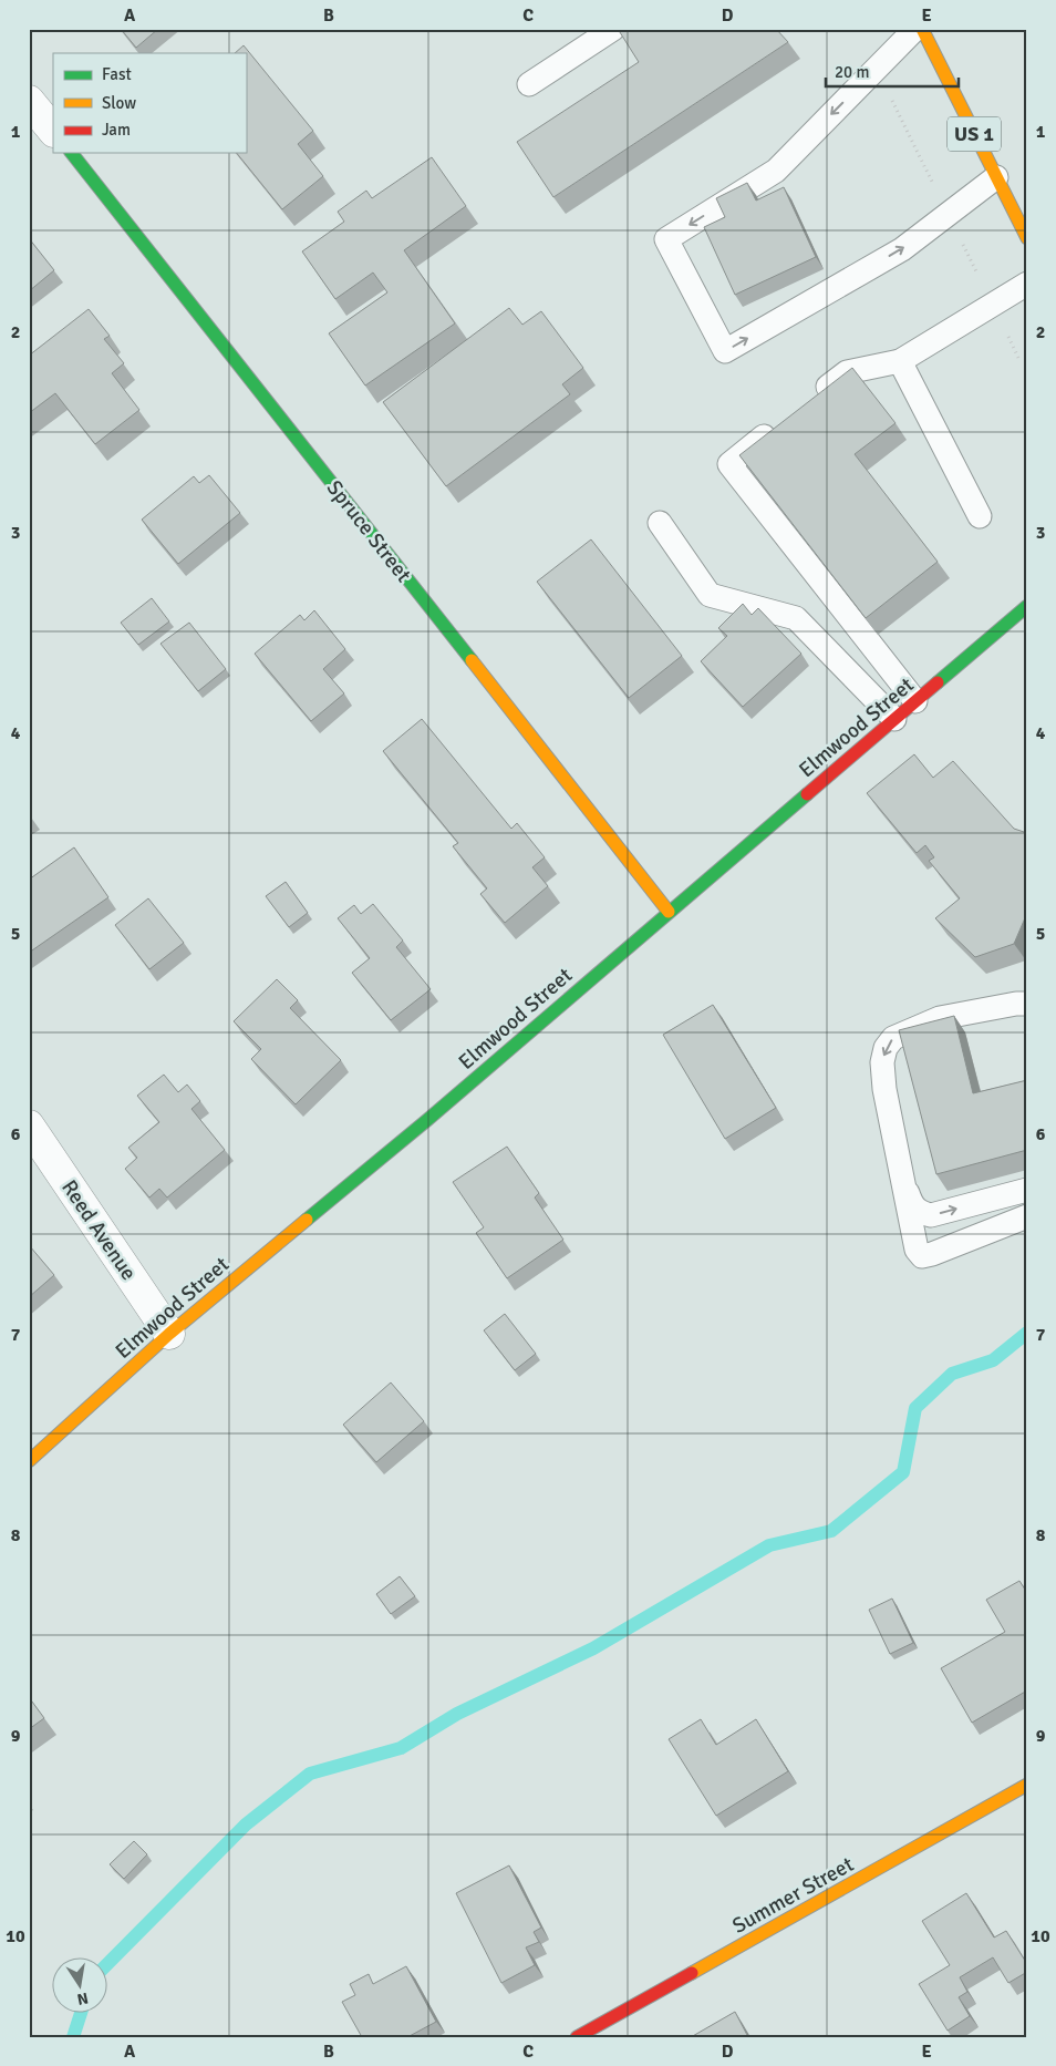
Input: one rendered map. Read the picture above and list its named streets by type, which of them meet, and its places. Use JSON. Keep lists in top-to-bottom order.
{
  "streets": {
    "main road": [
      "US 1",
      "Spruce Street",
      "Elmwood Street",
      "Summer Street"
    ],
    "street": ["Reed Avenue"]
  },
  "crossings": [
    ["Spruce Street", "Elmwood Street"],
    ["Elmwood Street", "Reed Avenue"]
  ],
  "legend": ["Fast", "Slow", "Jam"],
  "scale_bar": "20 m",
  "north": "bottom",
  "grid": {
    "columns": [
      "A",
      "B",
      "C",
      "D",
      "E"
    ],
    "rows": [
      "1",
      "2",
      "3",
      "4",
      "5",
      "6",
      "7",
      "8",
      "9",
      "10"
    ]
  }
}
